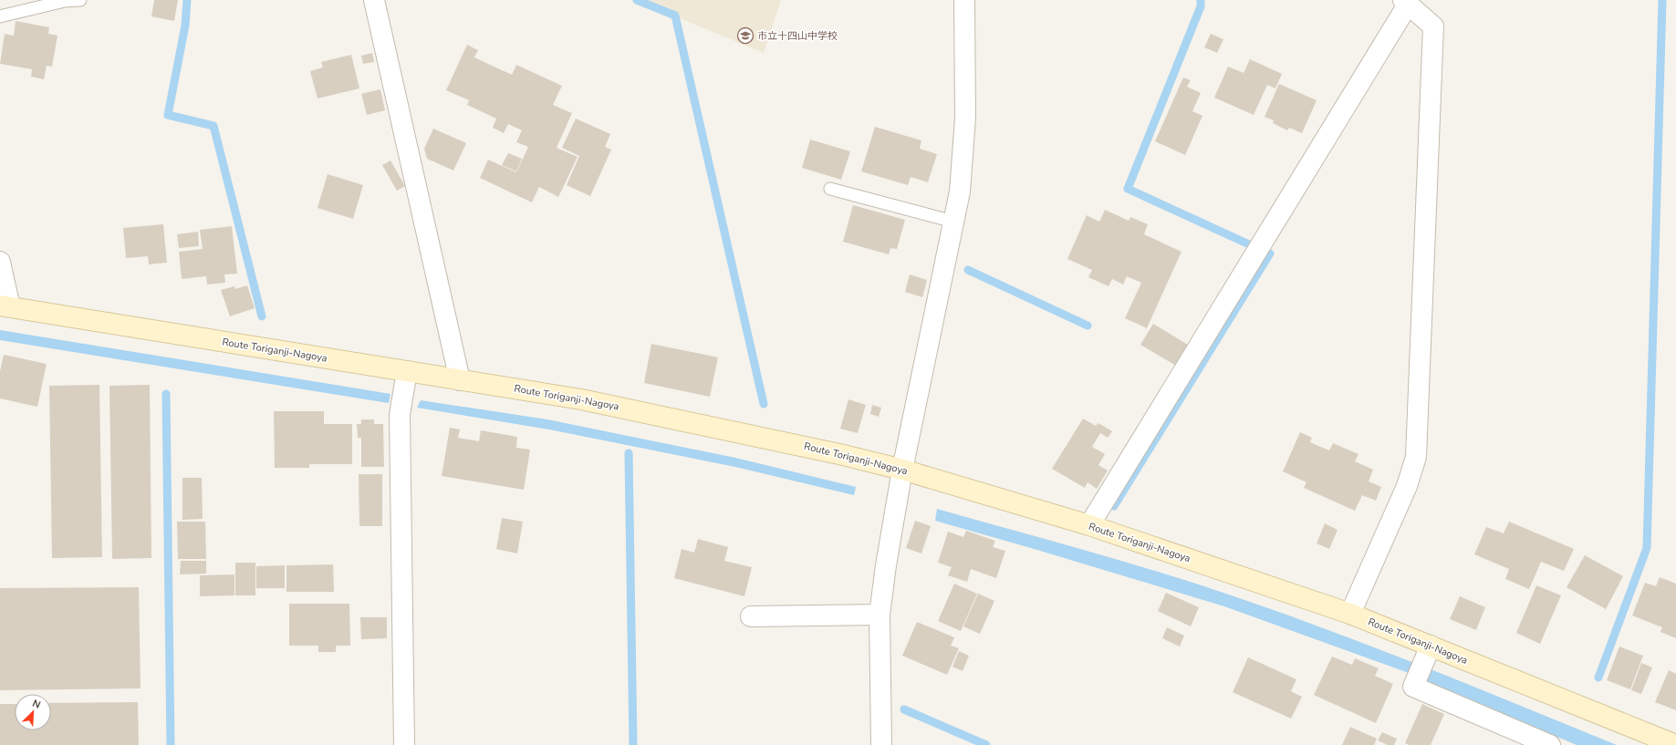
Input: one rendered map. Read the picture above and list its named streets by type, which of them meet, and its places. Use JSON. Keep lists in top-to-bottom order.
{
  "streets": {
    "main road": ["Route Toriganji-Nagoya"]
  },
  "places": {
    "school or university": ["市立十四山中学校"]
  },
  "north": "top right"
}
